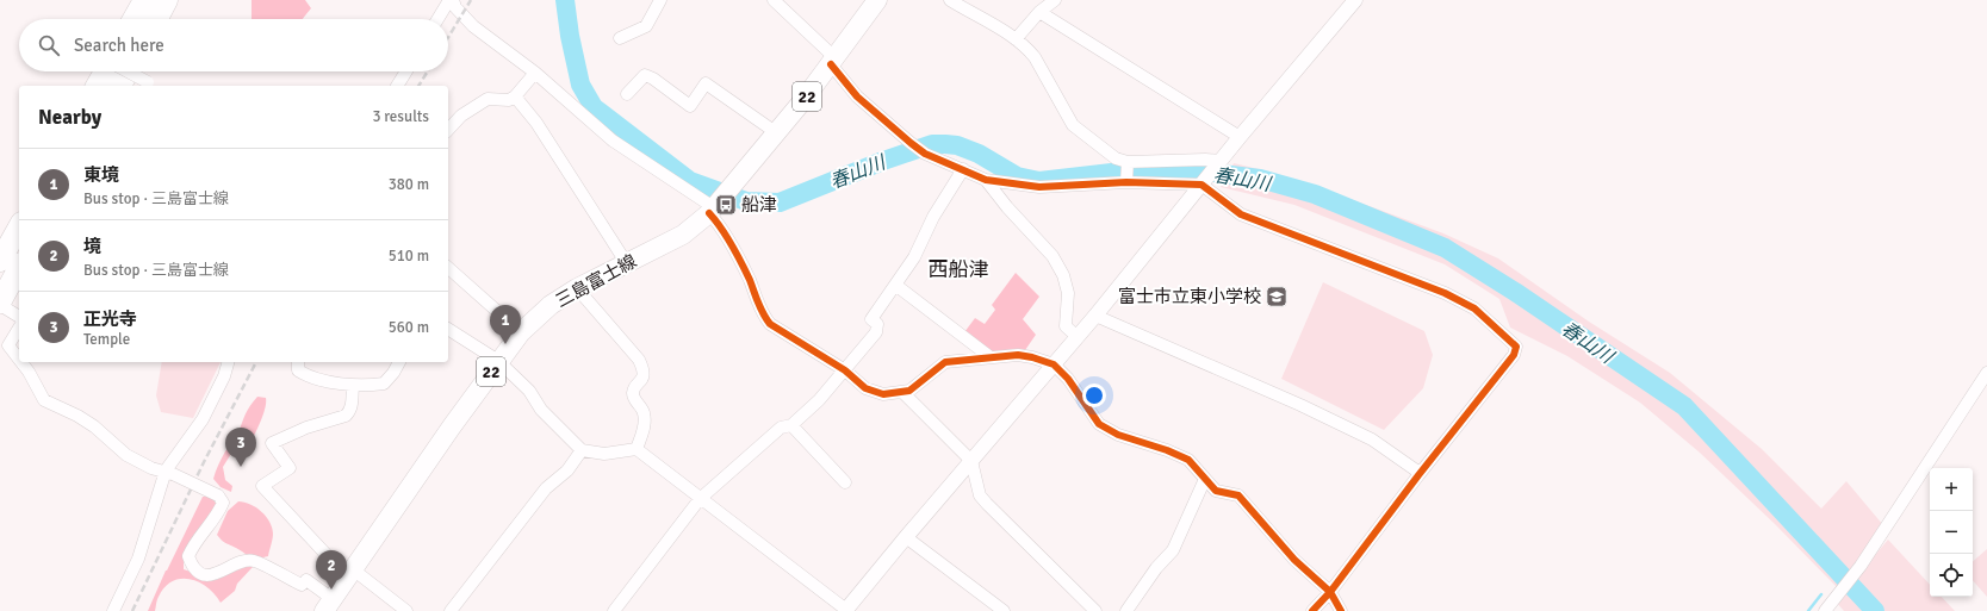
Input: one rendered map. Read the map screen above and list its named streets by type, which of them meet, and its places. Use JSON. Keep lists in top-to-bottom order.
{
  "streets": {
    "main road": ["22", "三島富士線"]
  },
  "districts": ["西船津"],
  "water": ["春山川"],
  "places": {
    "bus stop": ["船津"],
    "school or university": ["富士市立東小学校"]
  },
  "page": {
    "search": "Search here",
    "heading": ["Nearby", "3 results"],
    "list": [
      {
        "mark": "1",
        "name": "東境",
        "note": "Bus stop · 三島富士線",
        "value": "380 m"
      },
      {
        "mark": "2",
        "name": "境",
        "note": "Bus stop · 三島富士線",
        "value": "510 m"
      },
      {
        "mark": "3",
        "name": "正光寺",
        "note": "Temple",
        "value": "560 m"
      }
    ],
    "pins": ["1", "3", "2"],
    "map_buttons": ["+", "−"]
  }
}
